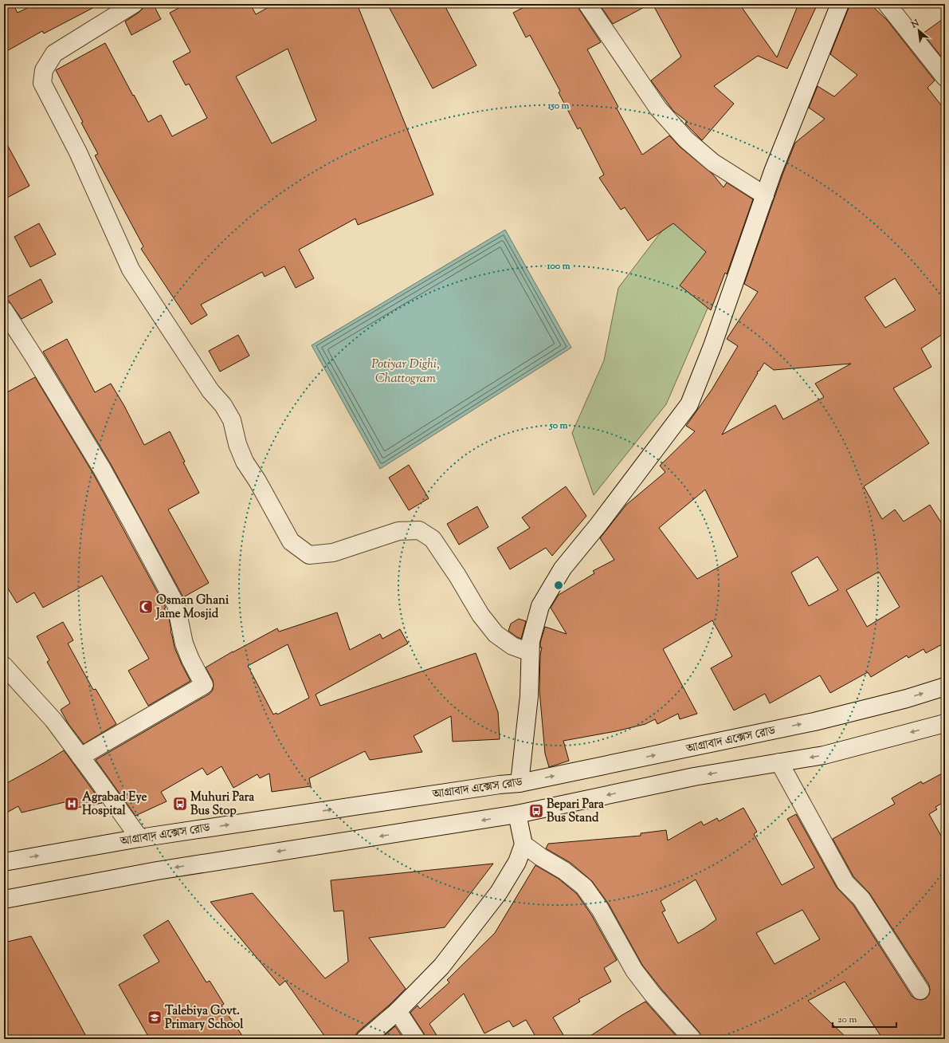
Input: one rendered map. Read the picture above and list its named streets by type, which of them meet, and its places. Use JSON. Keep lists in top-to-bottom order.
{
  "streets": {
    "street": ["আগ্রাবাদ এক্সেস রোড"]
  },
  "water": ["Potiyar Dighi, Chattogram"],
  "places": {
    "mosque": ["Osman Ghani Jame Mosjid"],
    "hospital": ["Agrabad Eye Hospital"],
    "bus stop": ["Muhuri Para Bus Stop", "Bepari Para Bus Stand"],
    "school or university": ["Talebiya Govt. Primary School"]
  },
  "scale_bar": "20 m",
  "north": "top left",
  "rings": ["150 m", "100 m", "50 m"]
}
